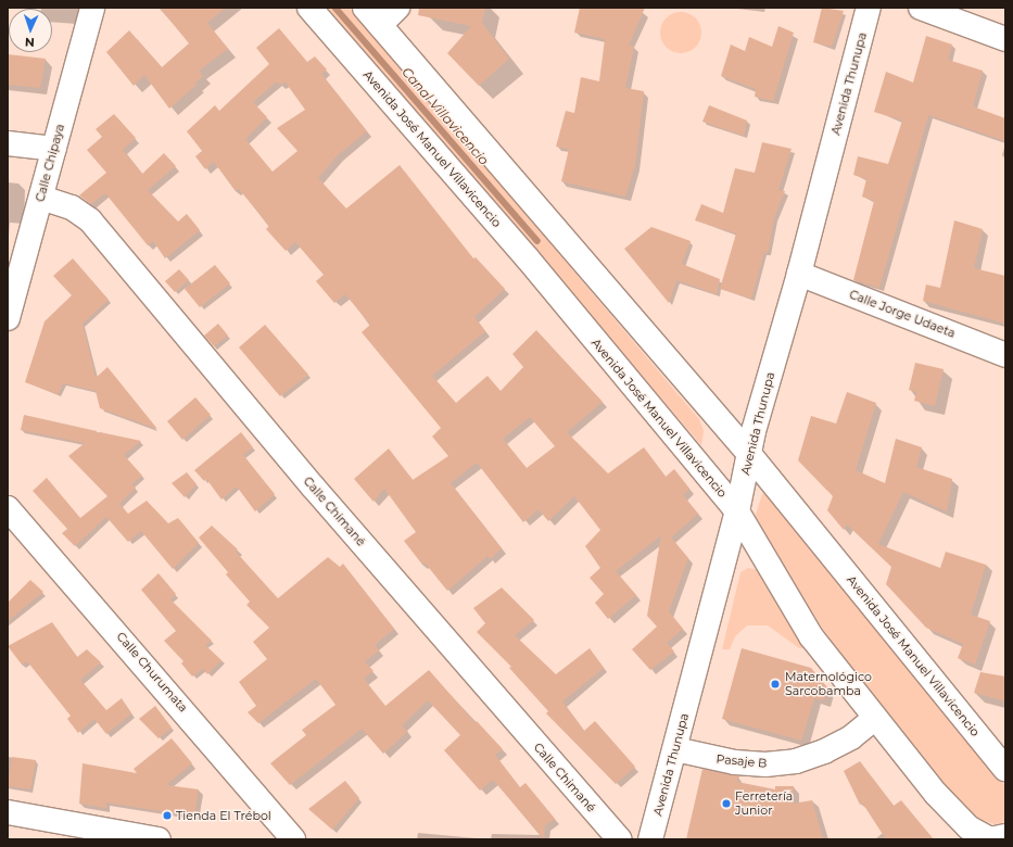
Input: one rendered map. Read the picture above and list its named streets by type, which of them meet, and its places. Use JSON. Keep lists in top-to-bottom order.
{
  "streets": {
    "street": [
      "Avenida Thunupa",
      "Avenida José Manuel Villavicencio",
      "Calle Chipaya",
      "Calle Jorge Udaeta",
      "Calle Chimané",
      "Calle Churumata",
      "Pasaje B"
    ]
  },
  "crossings": [
    ["Avenida Thunupa", "Avenida José Manuel Villavicencio"],
    ["Avenida Thunupa", "Calle Jorge Udaeta"],
    ["Avenida Thunupa", "Pasaje B"],
    ["Avenida José Manuel Villavicencio", "Pasaje B"],
    ["Calle Chipaya", "Calle Chimané"]
  ],
  "water": ["Canal Villavicencio"],
  "places": ["Maternológico Sarcobamba", "Ferretería Junior", "Tienda El Trébol"],
  "north": "bottom"
}
